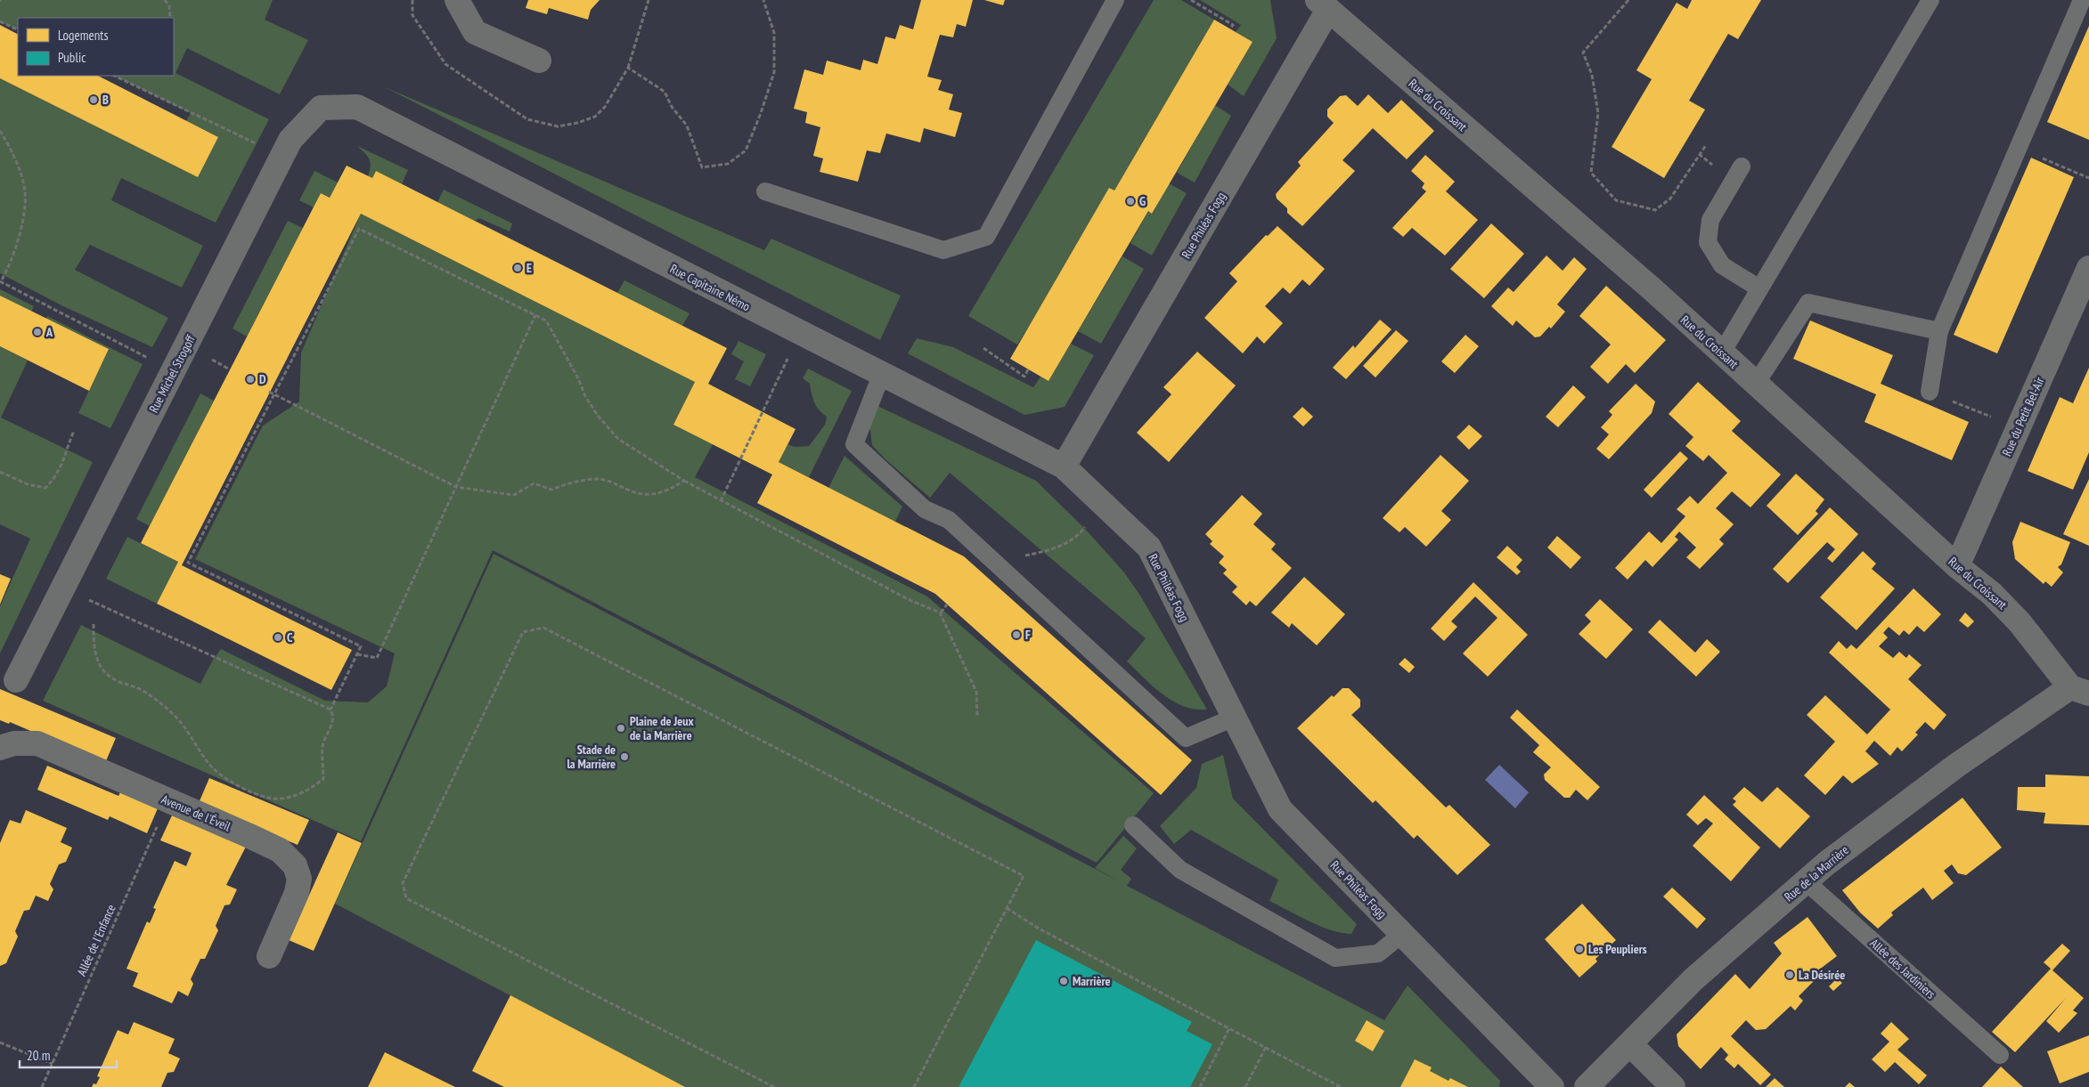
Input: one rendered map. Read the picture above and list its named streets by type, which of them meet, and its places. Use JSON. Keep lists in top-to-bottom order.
{
  "streets": {
    "street": [
      "Rue du Croissant",
      "Rue Philéas Fogg",
      "Rue Capitaine Némo",
      "Rue Michel Strogoff",
      "Rue du Petit Bel-Air",
      "Avenue de l'Éveil",
      "Rue de la Marrière"
    ],
    "lane": ["Allée des Jardiniers"],
    "path": ["Allée de l'Enfance"]
  },
  "crossings": [
    ["Rue du Croissant", "Rue Philéas Fogg"],
    ["Rue du Croissant", "Rue du Petit Bel-Air"],
    ["Rue du Croissant", "Rue de la Marrière"],
    ["Rue Philéas Fogg", "Rue Capitaine Némo"],
    ["Rue Capitaine Némo", "Rue Michel Strogoff"],
    ["Avenue de l'Éveil", "Allée de l'Enfance"],
    ["Rue de la Marrière", "Allée des Jardiniers"]
  ],
  "places": [
    "B",
    "G",
    "E",
    "A",
    "D",
    "F",
    "C",
    "Plaine de Jeux de la Marrière",
    "Stade de la Marrière",
    "Les Peupliers",
    "La Désirée",
    "Marrière"
  ],
  "legend": ["Logements", "Public"],
  "scale_bar": "20 m"
}
